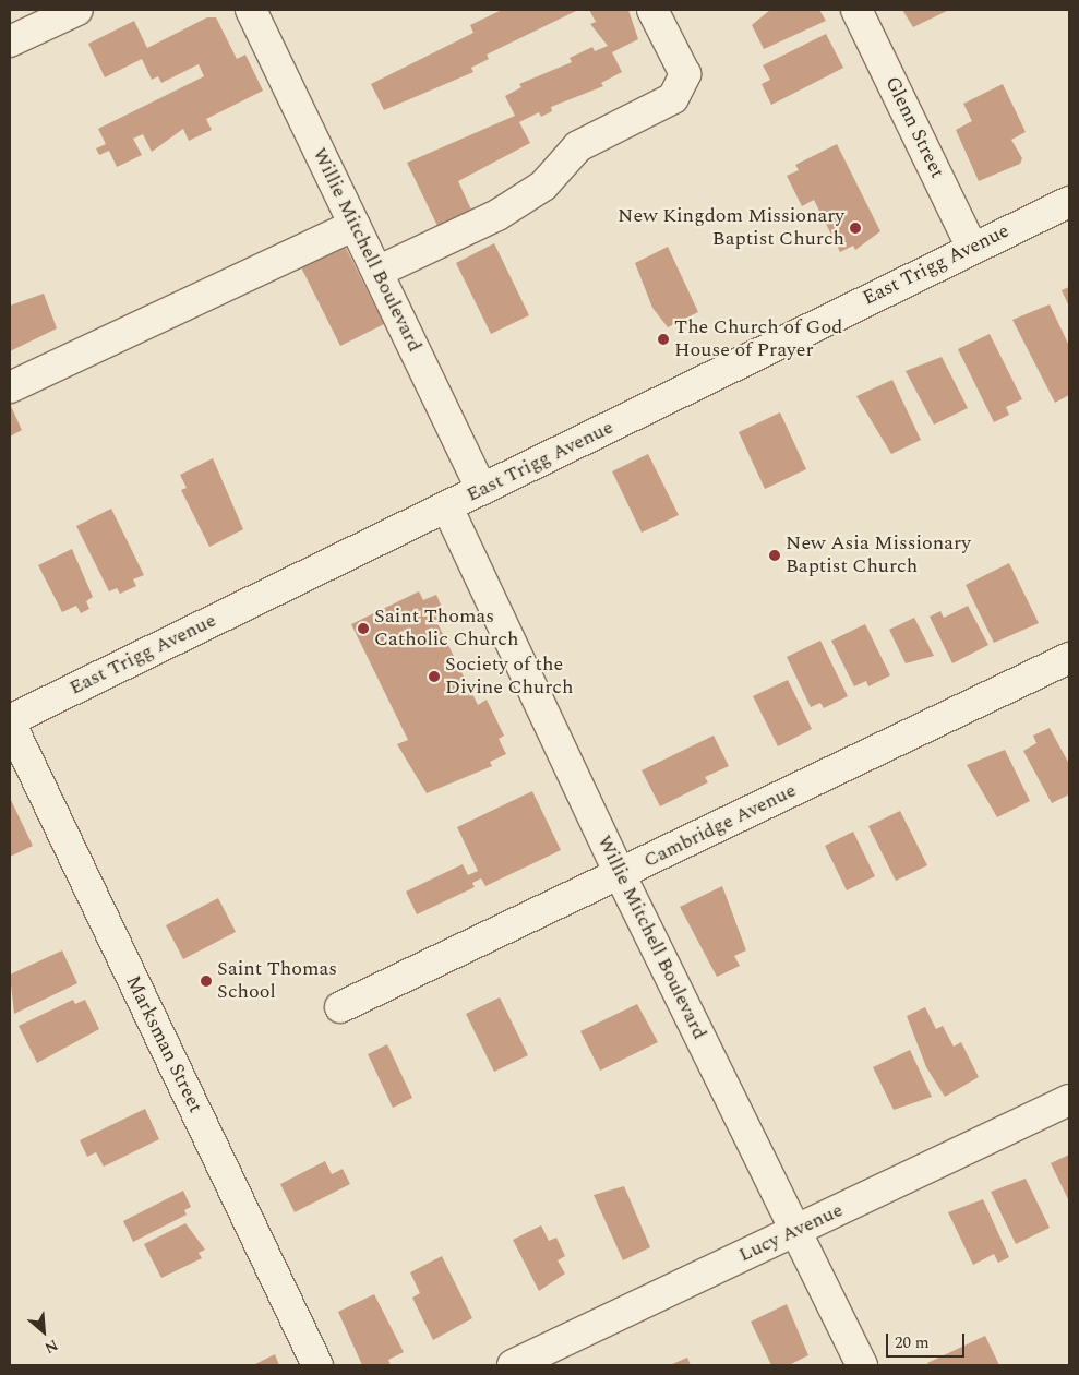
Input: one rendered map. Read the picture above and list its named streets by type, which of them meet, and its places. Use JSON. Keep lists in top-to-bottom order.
{
  "streets": {
    "street": [
      "Glenn Street",
      "Willie Mitchell Boulevard",
      "East Trigg Avenue",
      "Cambridge Avenue",
      "Marksman Street",
      "Lucy Avenue"
    ]
  },
  "crossings": [
    ["Glenn Street", "East Trigg Avenue"],
    ["Willie Mitchell Boulevard", "East Trigg Avenue"],
    ["Willie Mitchell Boulevard", "Cambridge Avenue"],
    ["Willie Mitchell Boulevard", "Lucy Avenue"],
    ["East Trigg Avenue", "Marksman Street"]
  ],
  "places": [
    "New Kingdom Missionary Baptist Church",
    "The Church of God House of Prayer",
    "New Asia Missionary Baptist Church",
    "Saint Thomas Catholic Church",
    "Society of the Divine Church",
    "Saint Thomas School"
  ],
  "scale_bar": "20 m",
  "north": "bottom right"
}
